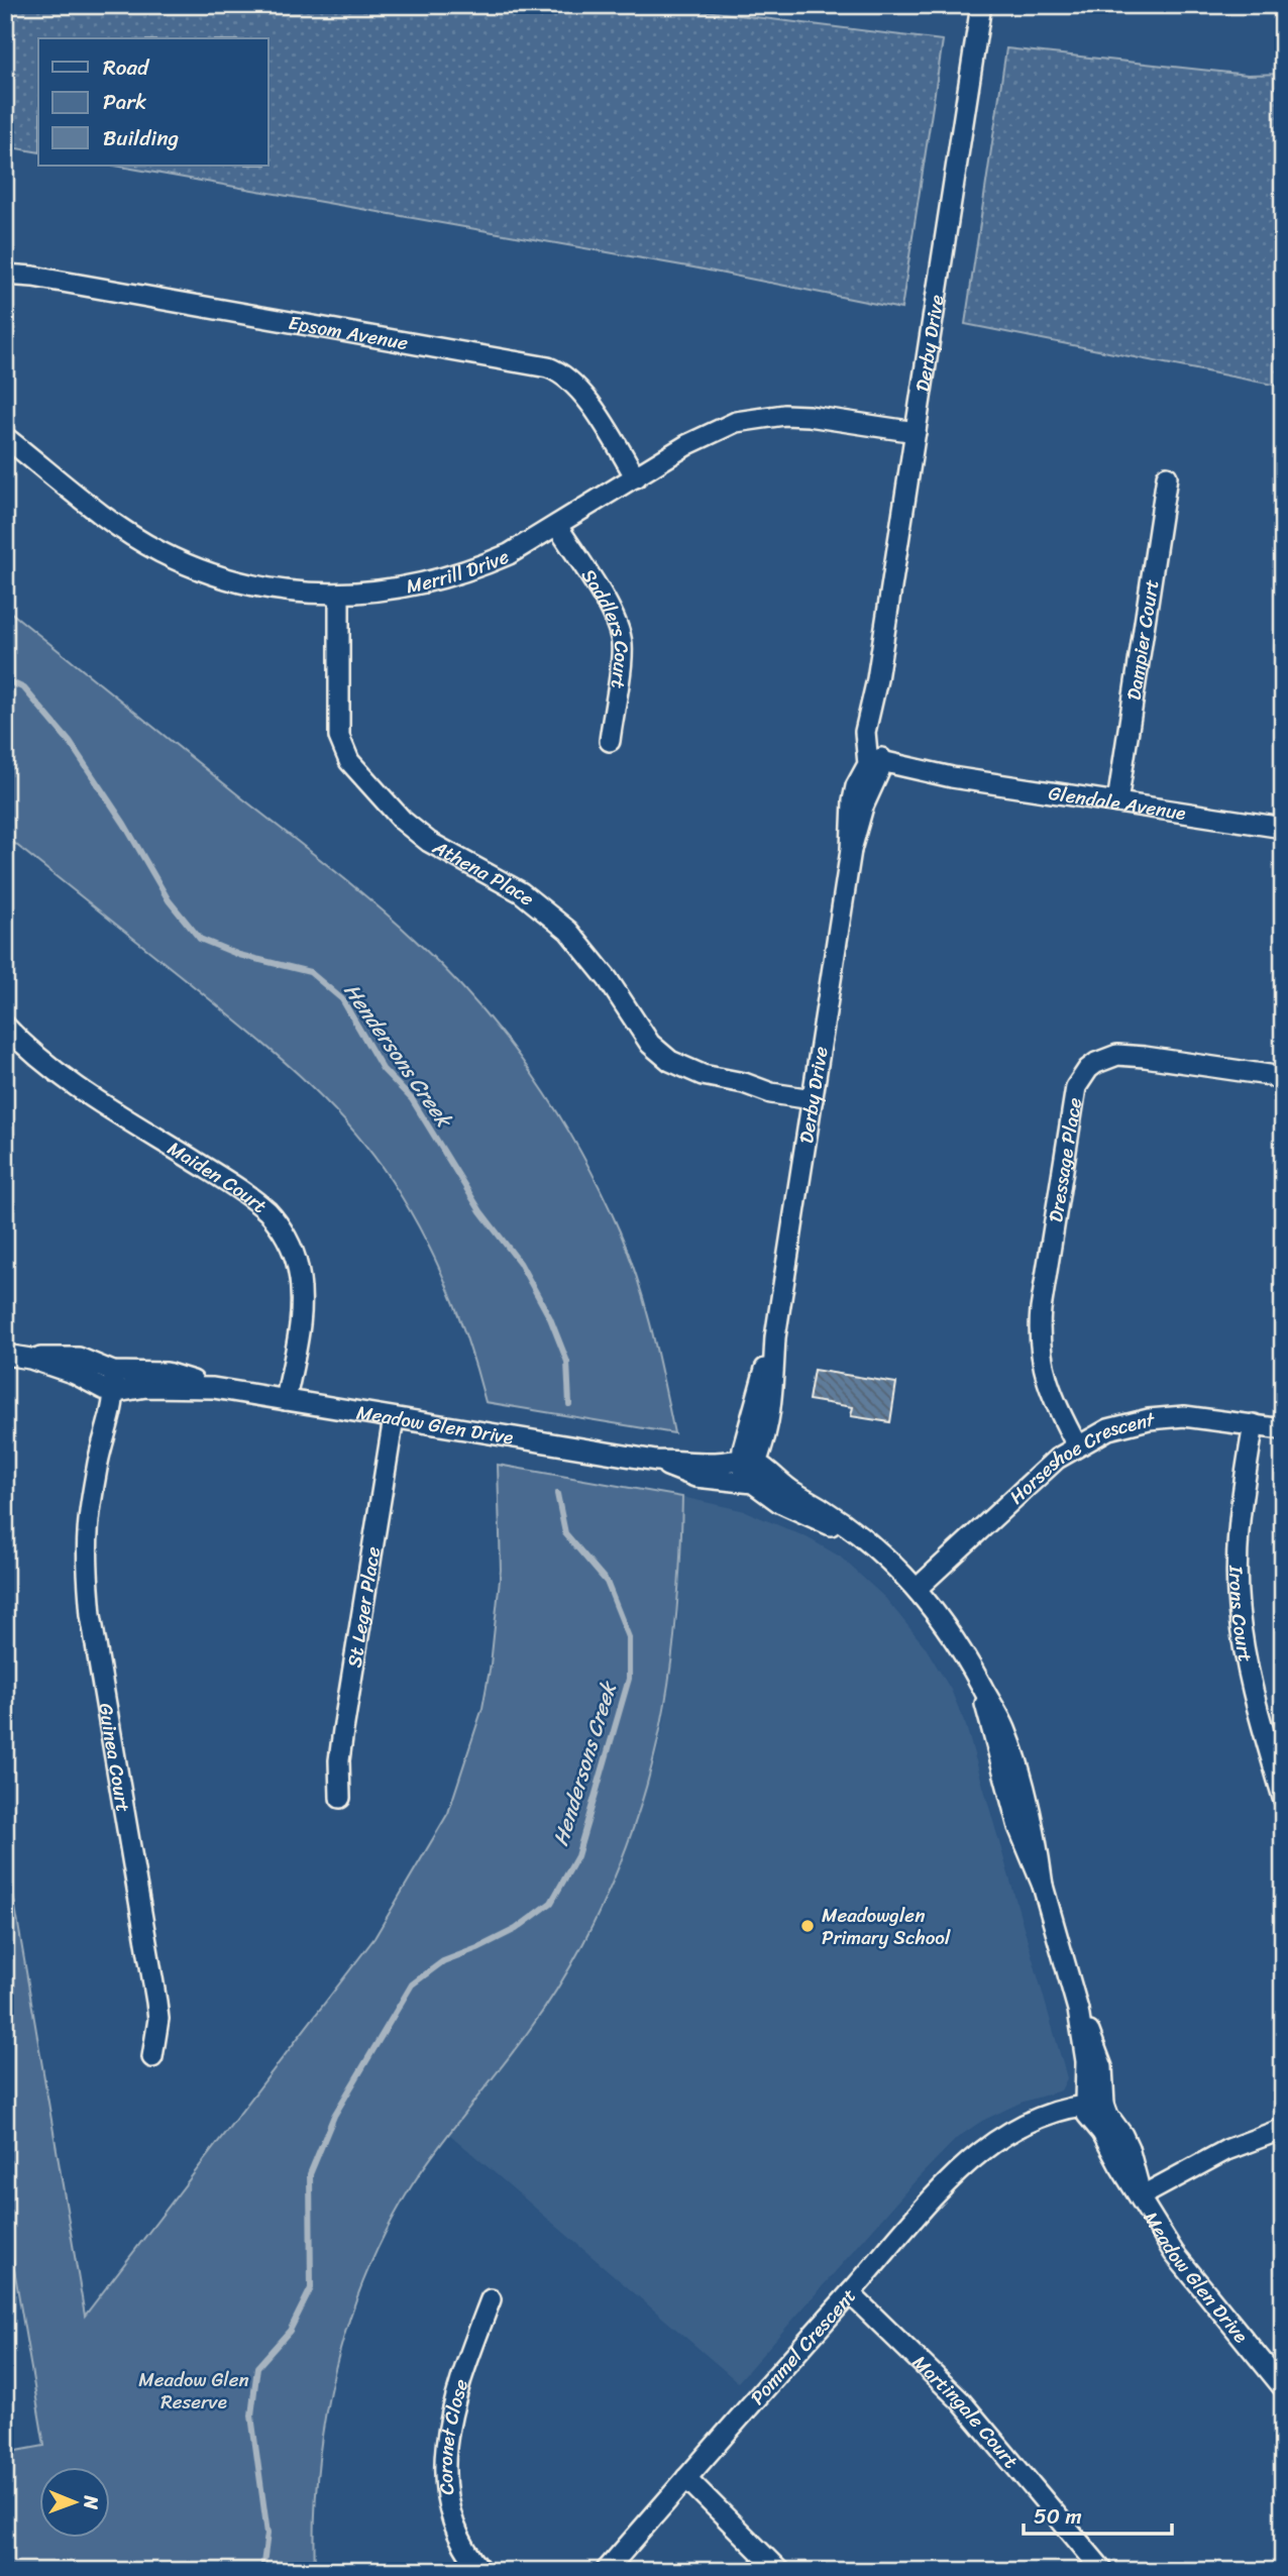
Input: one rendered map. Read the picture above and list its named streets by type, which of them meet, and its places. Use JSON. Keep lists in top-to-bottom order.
{
  "streets": {
    "street": [
      "Epsom Avenue",
      "Derby Drive",
      "Merrill Drive",
      "Saddlers Court",
      "Dampier Court",
      "Glendale Avenue",
      "Athena Place",
      "Dressage Place",
      "Maiden Court",
      "Meadow Glen Drive",
      "Horseshoe Crescent",
      "St Leger Place",
      "Irons Court",
      "Guinea Court",
      "Pommel Crescent",
      "Martingale Court",
      "Coronet Close"
    ]
  },
  "crossings": [
    ["Epsom Avenue", "Merrill Drive"],
    ["Derby Drive", "Merrill Drive"],
    ["Derby Drive", "Glendale Avenue"],
    ["Derby Drive", "Athena Place"],
    ["Derby Drive", "Meadow Glen Drive"],
    ["Merrill Drive", "Saddlers Court"],
    ["Merrill Drive", "Athena Place"],
    ["Dampier Court", "Glendale Avenue"],
    ["Dressage Place", "Horseshoe Crescent"],
    ["Maiden Court", "Meadow Glen Drive"],
    ["Meadow Glen Drive", "Horseshoe Crescent"],
    ["Meadow Glen Drive", "St Leger Place"],
    ["Meadow Glen Drive", "Guinea Court"],
    ["Meadow Glen Drive", "Pommel Crescent"],
    ["Horseshoe Crescent", "Irons Court"],
    ["Pommel Crescent", "Martingale Court"]
  ],
  "water": ["Hendersons Creek"],
  "parks": ["Meadow Glen Reserve"],
  "places": ["Meadowglen Primary School"],
  "legend": ["Road", "Park", "Building"],
  "scale_bar": "50 m",
  "north": "right"
}
